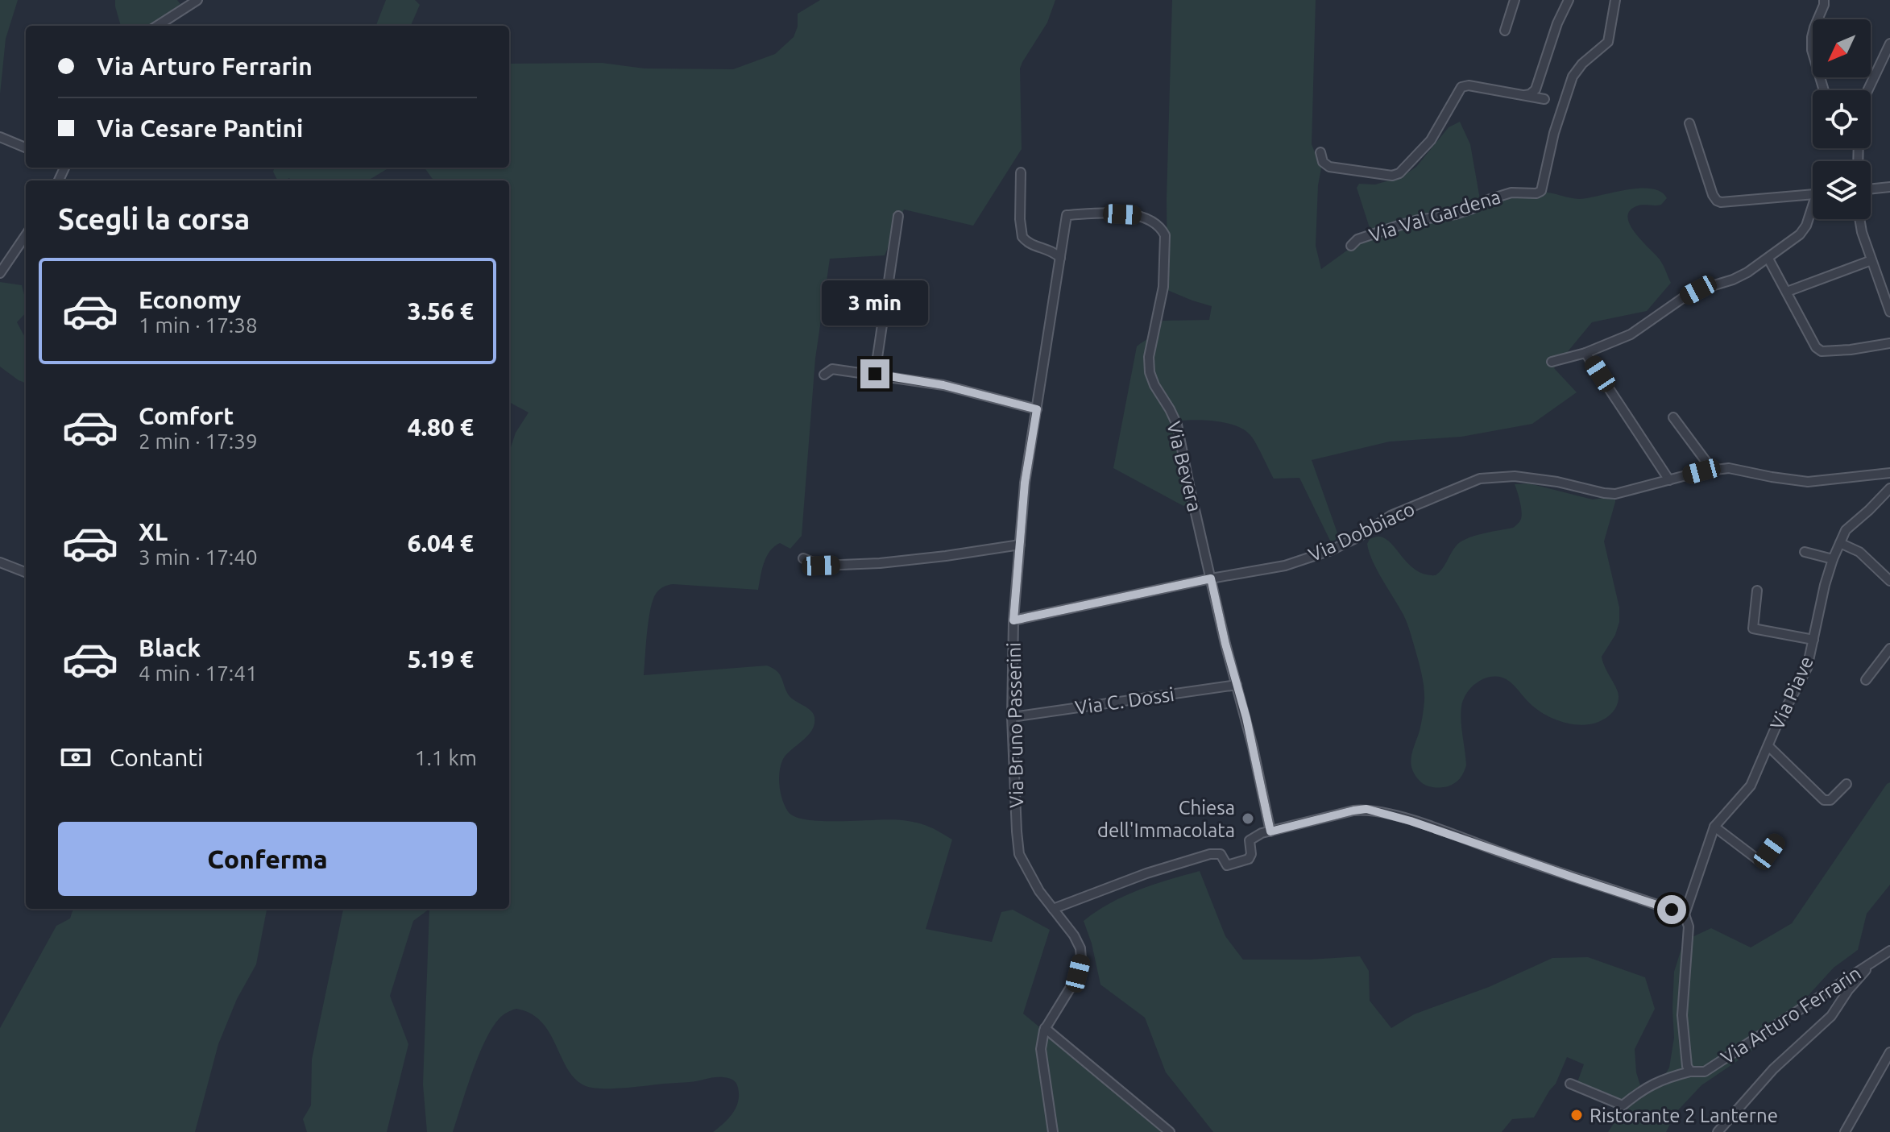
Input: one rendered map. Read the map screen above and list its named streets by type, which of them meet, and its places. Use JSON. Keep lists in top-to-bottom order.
{
  "streets": {
    "street": [
      "Via Val Gardena",
      "Via Bevera",
      "Via Dobbiaco",
      "Via Piave",
      "Via C. Dossi",
      "Via Bruno Passerini",
      "Via Arturo Ferrarin"
    ]
  },
  "crossings": [
    ["Via Bevera", "Via Dobbiaco"],
    ["Via Bevera", "Via Bruno Passerini"],
    ["Via Dobbiaco", "Via Bruno Passerini"],
    ["Via C. Dossi", "Via Bruno Passerini"]
  ],
  "places": ["Chiesa dell'Immacolata", "Ristorante 2 Lanterne"],
  "north": "bottom left",
  "page": {
    "banner": ["Via Arturo Ferrarin", "Via Cesare Pantini"],
    "heading": "Scegli la corsa",
    "list": [
      {
        "name": "Economy",
        "note": "1 min · 17:38",
        "value": "3.56 €"
      },
      {
        "name": "Comfort",
        "note": "2 min · 17:39",
        "value": "4.80 €"
      },
      {
        "name": "XL",
        "note": "3 min · 17:40",
        "value": "6.04 €"
      },
      {
        "name": "Black",
        "note": "4 min · 17:41",
        "value": "5.19 €"
      }
    ],
    "bubble": "3 min",
    "pay": ["Contanti", "1.1 km"],
    "buttons": "Conferma"
  }
}
